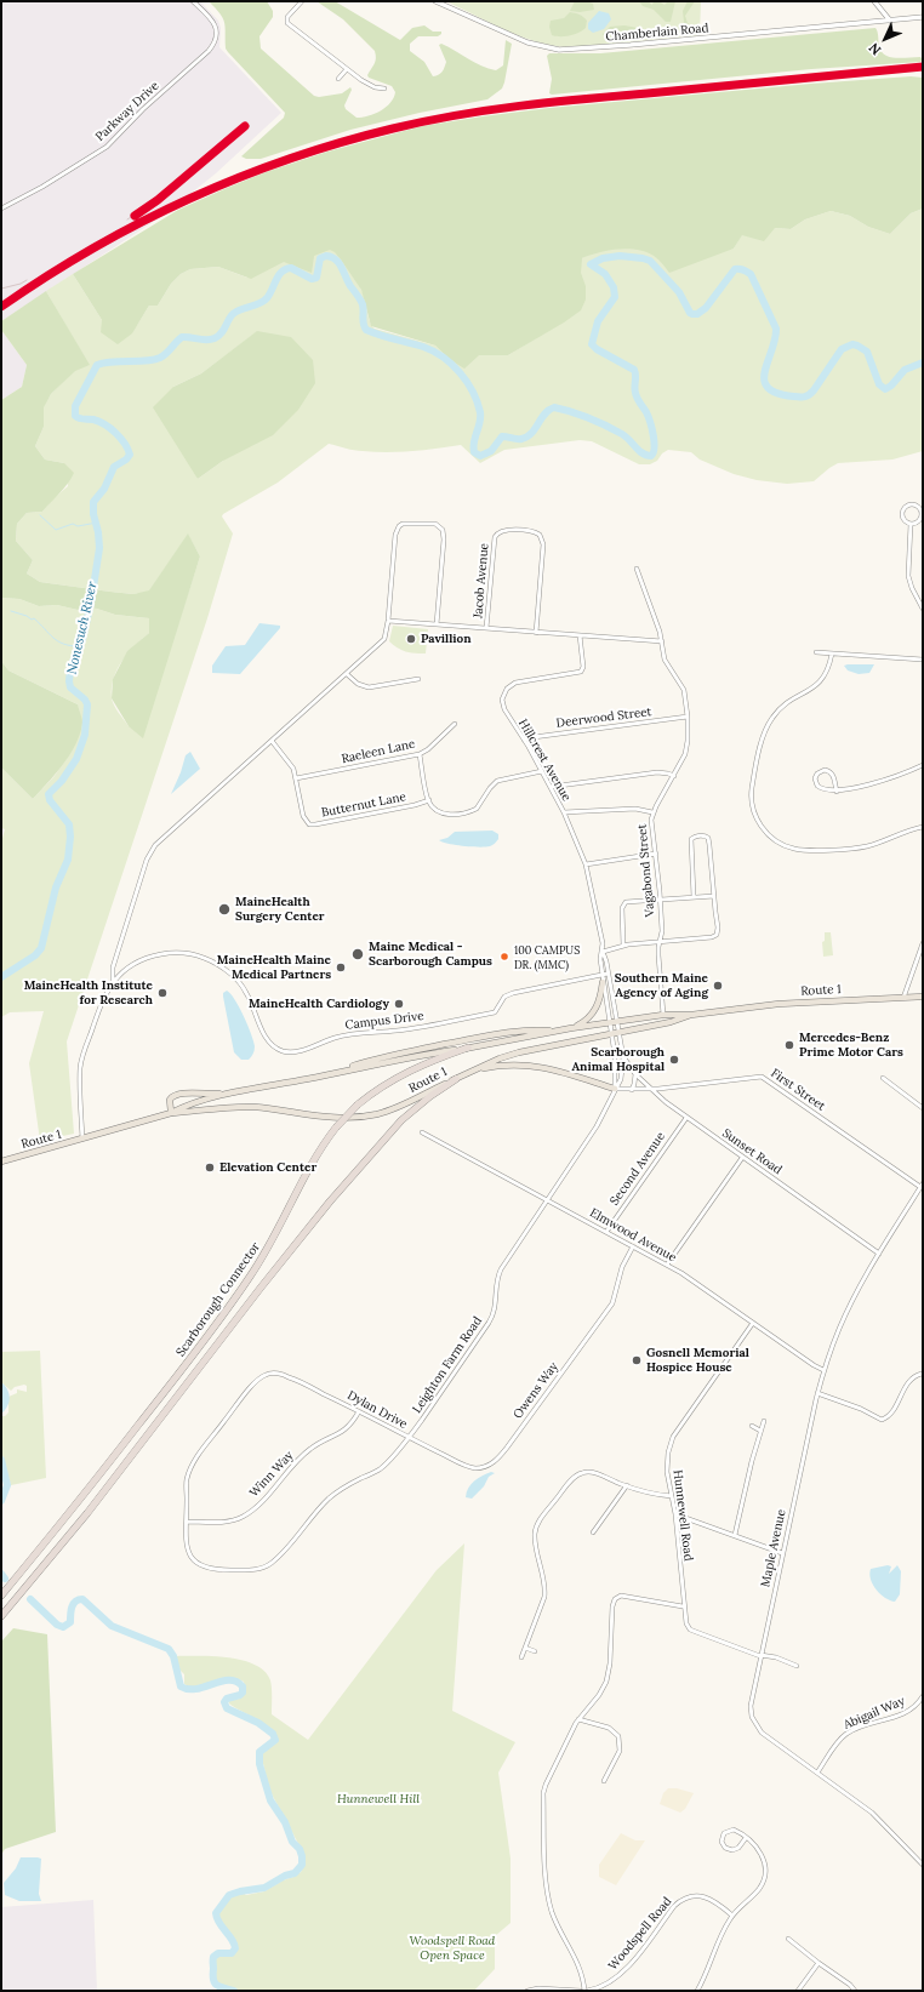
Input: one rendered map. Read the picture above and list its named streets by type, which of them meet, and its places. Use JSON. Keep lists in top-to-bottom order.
{
  "streets": {
    "highway": ["Scarborough Connector"],
    "main road": ["Route 1"],
    "street": [
      "Chamberlain Road",
      "Parkway Drive",
      "Jacob Avenue",
      "Deerwood Street",
      "Raeleen Lane",
      "Hillcrest Avenue",
      "Butternut Lane",
      "Vagabond Street",
      "Campus Drive",
      "First Street",
      "Sunset Road",
      "Second Avenue",
      "Elmwood Avenue",
      "Leighton Farm Road",
      "Owens Way",
      "Dylan Drive",
      "Winn Way",
      "Hunnewell Road",
      "Maple Avenue",
      "Abigail Way",
      "Woodspell Road"
    ]
  },
  "crossings": [
    ["Deerwood Street", "Hillcrest Avenue"],
    ["Deerwood Street", "Vagabond Street"],
    ["Raeleen Lane", "Butternut Lane"],
    ["Hillcrest Avenue", "Route 1"],
    ["Hillcrest Avenue", "Campus Drive"],
    ["Hillcrest Avenue", "First Street"],
    ["Hillcrest Avenue", "Sunset Road"],
    ["Hillcrest Avenue", "Leighton Farm Road"],
    ["Vagabond Street", "Route 1"],
    ["Route 1", "Campus Drive"],
    ["Route 1", "Scarborough Connector"],
    ["First Street", "Sunset Road"],
    ["First Street", "Leighton Farm Road"],
    ["First Street", "Maple Avenue"],
    ["Sunset Road", "Second Avenue"],
    ["Sunset Road", "Leighton Farm Road"],
    ["Sunset Road", "Maple Avenue"],
    ["Second Avenue", "Elmwood Avenue"],
    ["Elmwood Avenue", "Leighton Farm Road"],
    ["Elmwood Avenue", "Owens Way"],
    ["Elmwood Avenue", "Hunnewell Road"],
    ["Elmwood Avenue", "Maple Avenue"],
    ["Leighton Farm Road", "Owens Way"],
    ["Leighton Farm Road", "Dylan Drive"],
    ["Owens Way", "Dylan Drive"],
    ["Dylan Drive", "Winn Way"],
    ["Hunnewell Road", "Maple Avenue"],
    ["Maple Avenue", "Abigail Way"]
  ],
  "water": ["Nonesuch River"],
  "parks": ["Hunnewell Hill", "Woodspell Road Open Space"],
  "places": [
    "Pavillion",
    "MaineHealth Surgery Center",
    "Maine Medical - Scarborough Campus",
    "100 CAMPUS DR. (MMC)",
    "MaineHealth Maine Medical Partners",
    "Southern Maine Agency of Aging",
    "MaineHealth Institute for Research",
    "MaineHealth Cardiology",
    "Mercedes-Benz Prime Motor Cars",
    "Scarborough Animal Hospital",
    "Elevation Center",
    "Gosnell Memorial Hospice House"
  ],
  "north": "bottom left"
}
